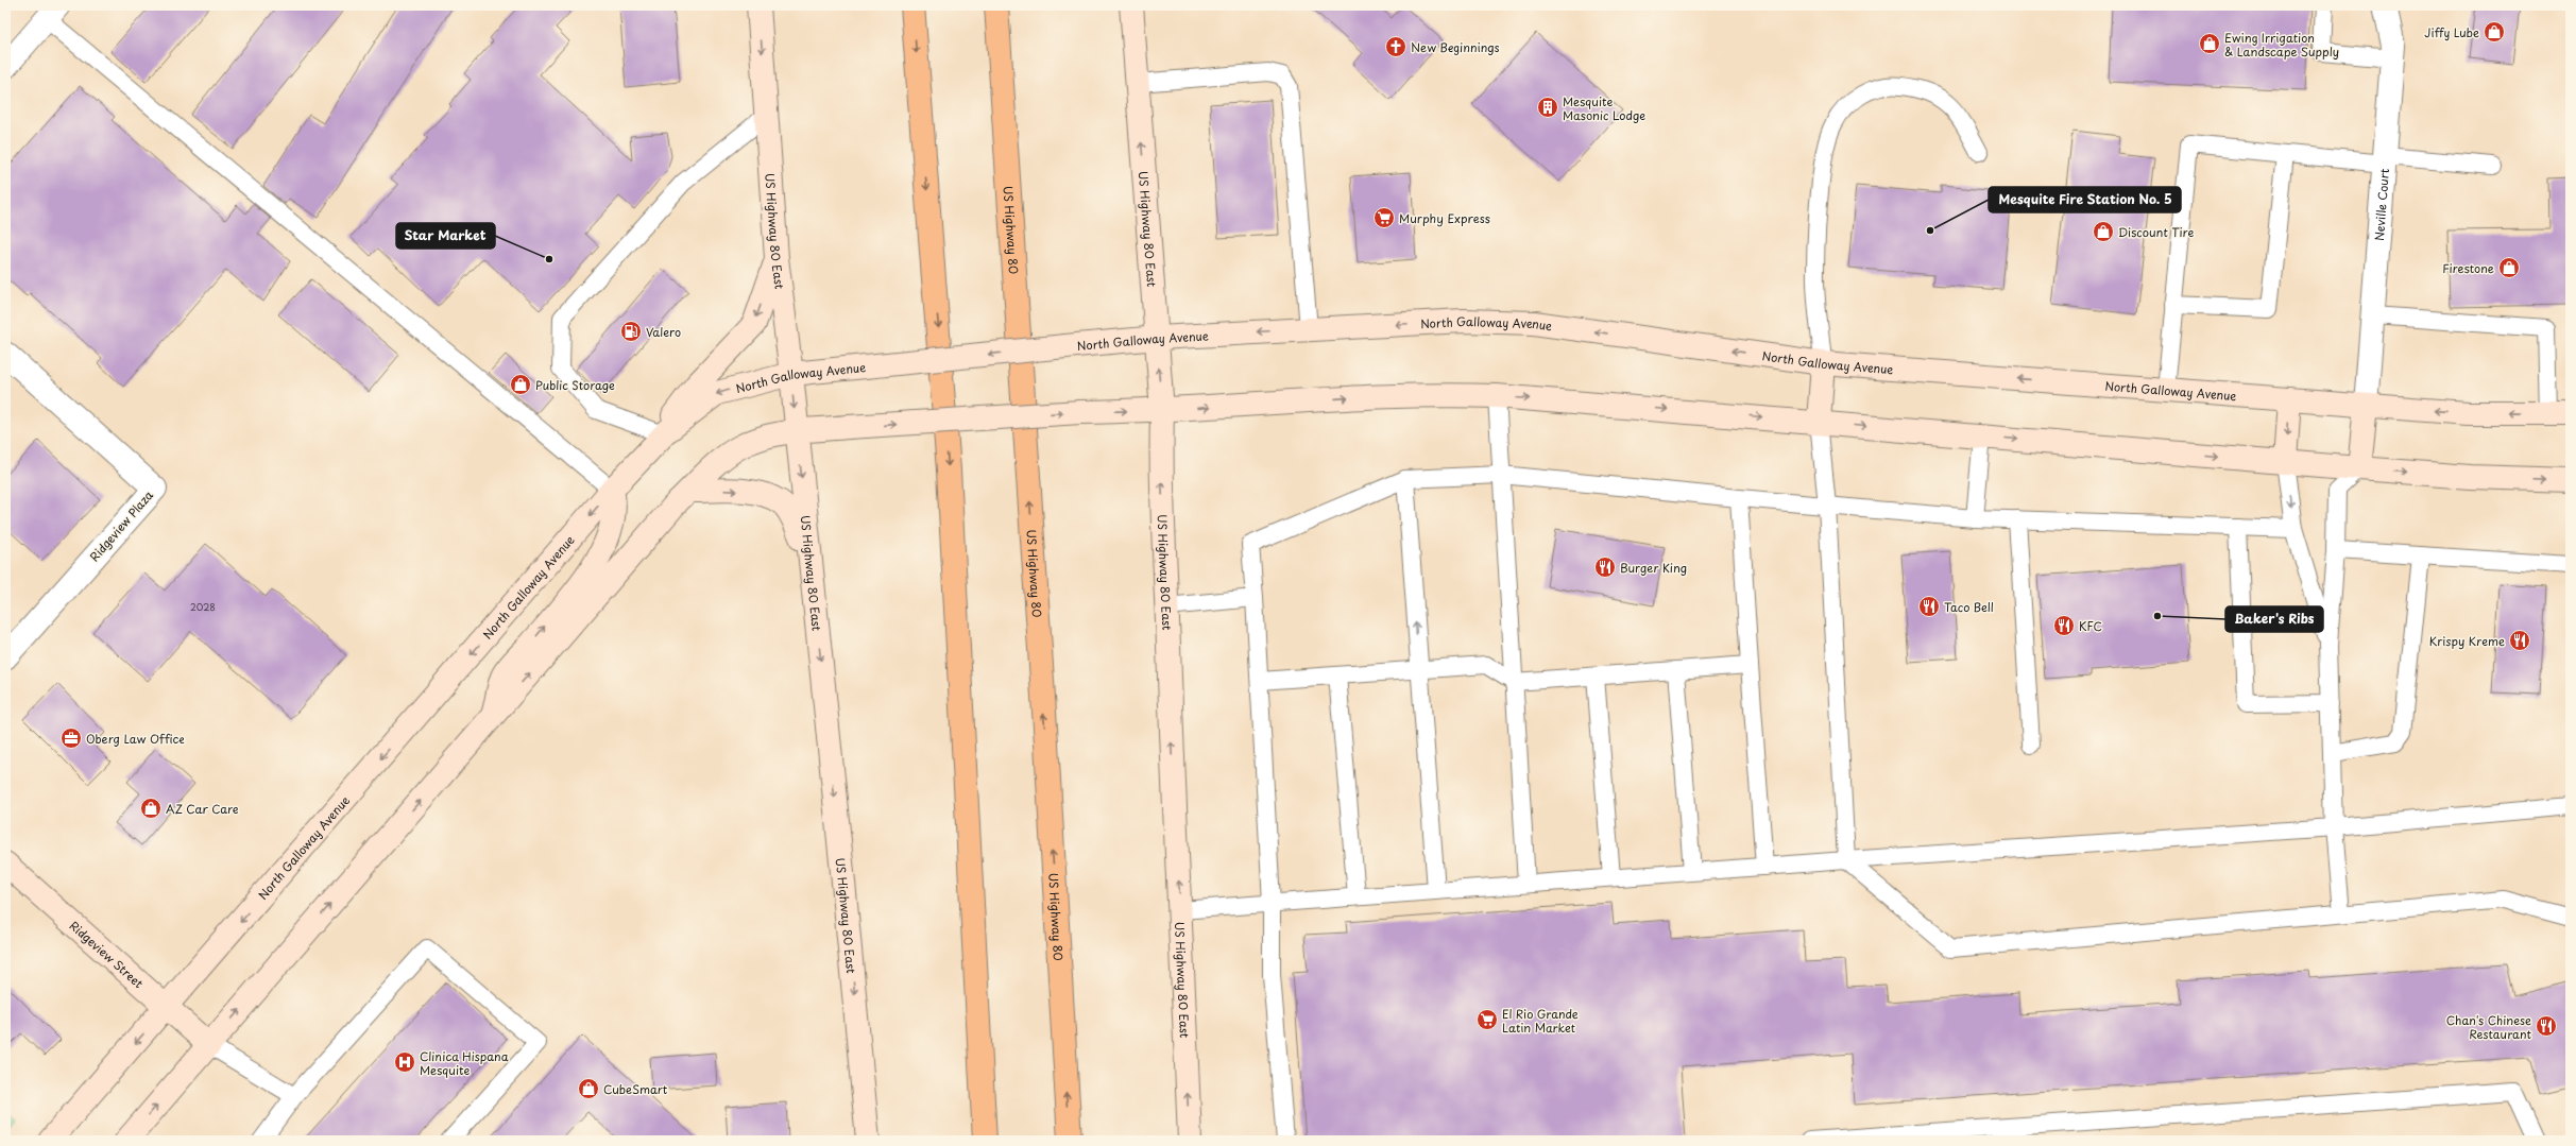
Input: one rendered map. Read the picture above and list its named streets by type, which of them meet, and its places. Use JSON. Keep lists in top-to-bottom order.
{
  "streets": {
    "highway": ["US Highway 80"],
    "main road": ["US Highway 80 East", "North Galloway Avenue", "Ridgeview Street"],
    "street": ["Neville Court", "Ridgeview Plaza"]
  },
  "crossings": [
    ["Neville Court", "North Galloway Avenue"],
    ["US Highway 80 East", "North Galloway Avenue"],
    ["North Galloway Avenue", "Ridgeview Street"]
  ],
  "places": {
    "shop": [
      "Jiffy Lube",
      "Ewing Irrigation & Landscape Supply",
      "Discount Tire",
      "Firestone",
      "Public Storage",
      "AZ Car Care",
      "CubeSmart"
    ],
    "church": ["New Beginnings"],
    "building": ["Mesquite Masonic Lodge"],
    "supermarket": ["Murphy Express", "El Rio Grande Latin Market"],
    "other": ["Mesquite Fire Station No. 5", "Star Market", "Baker's Ribs"],
    "fuel station": ["Valero"],
    "restaurant": [
      "Burger King",
      "Taco Bell",
      "KFC",
      "Krispy Kreme",
      "Chan's Chinese Restaurant"
    ],
    "office": ["Oberg Law Office"],
    "hospital": ["Clinica Hispana Mesquite"]
  },
  "house_numbers": ["2028"]
}
